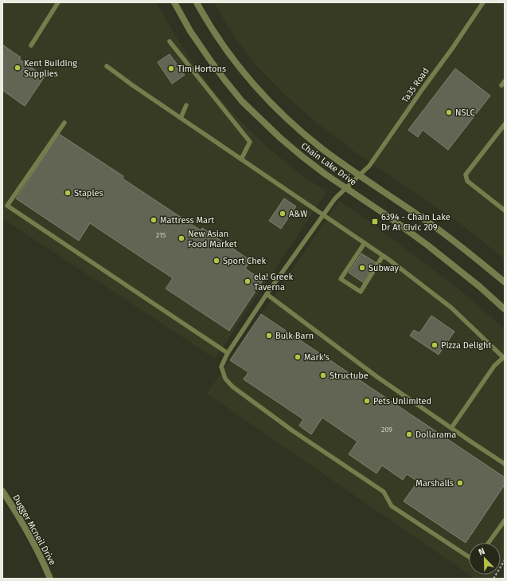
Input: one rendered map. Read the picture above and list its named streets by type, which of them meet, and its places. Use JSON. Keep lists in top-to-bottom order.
{
  "streets": {
    "street": ["Chain Lake Drive", "Dugger Mcneil Drive"],
    "lane": ["Ta35 Road"]
  },
  "crossings": [
    ["Ta35 Road", "Chain Lake Drive"]
  ],
  "places": {
    "other": [
      "Kent Building Supplies",
      "Tim Hortons",
      "NSLC",
      "Staples",
      "A&W",
      "Mattress Mart",
      "New Asian Food Market",
      "Sport Chek",
      "Subway",
      "ela! Greek Taverna",
      "Bulk Barn",
      "Pizza Delight",
      "Mark's",
      "Structube",
      "Pets Unlimited",
      "Dollarama",
      "Marshalls"
    ],
    "transit": ["6394 - Chain Lake Dr At Civic 209"]
  },
  "house_numbers": ["215", "209"],
  "north": "top left"
}
